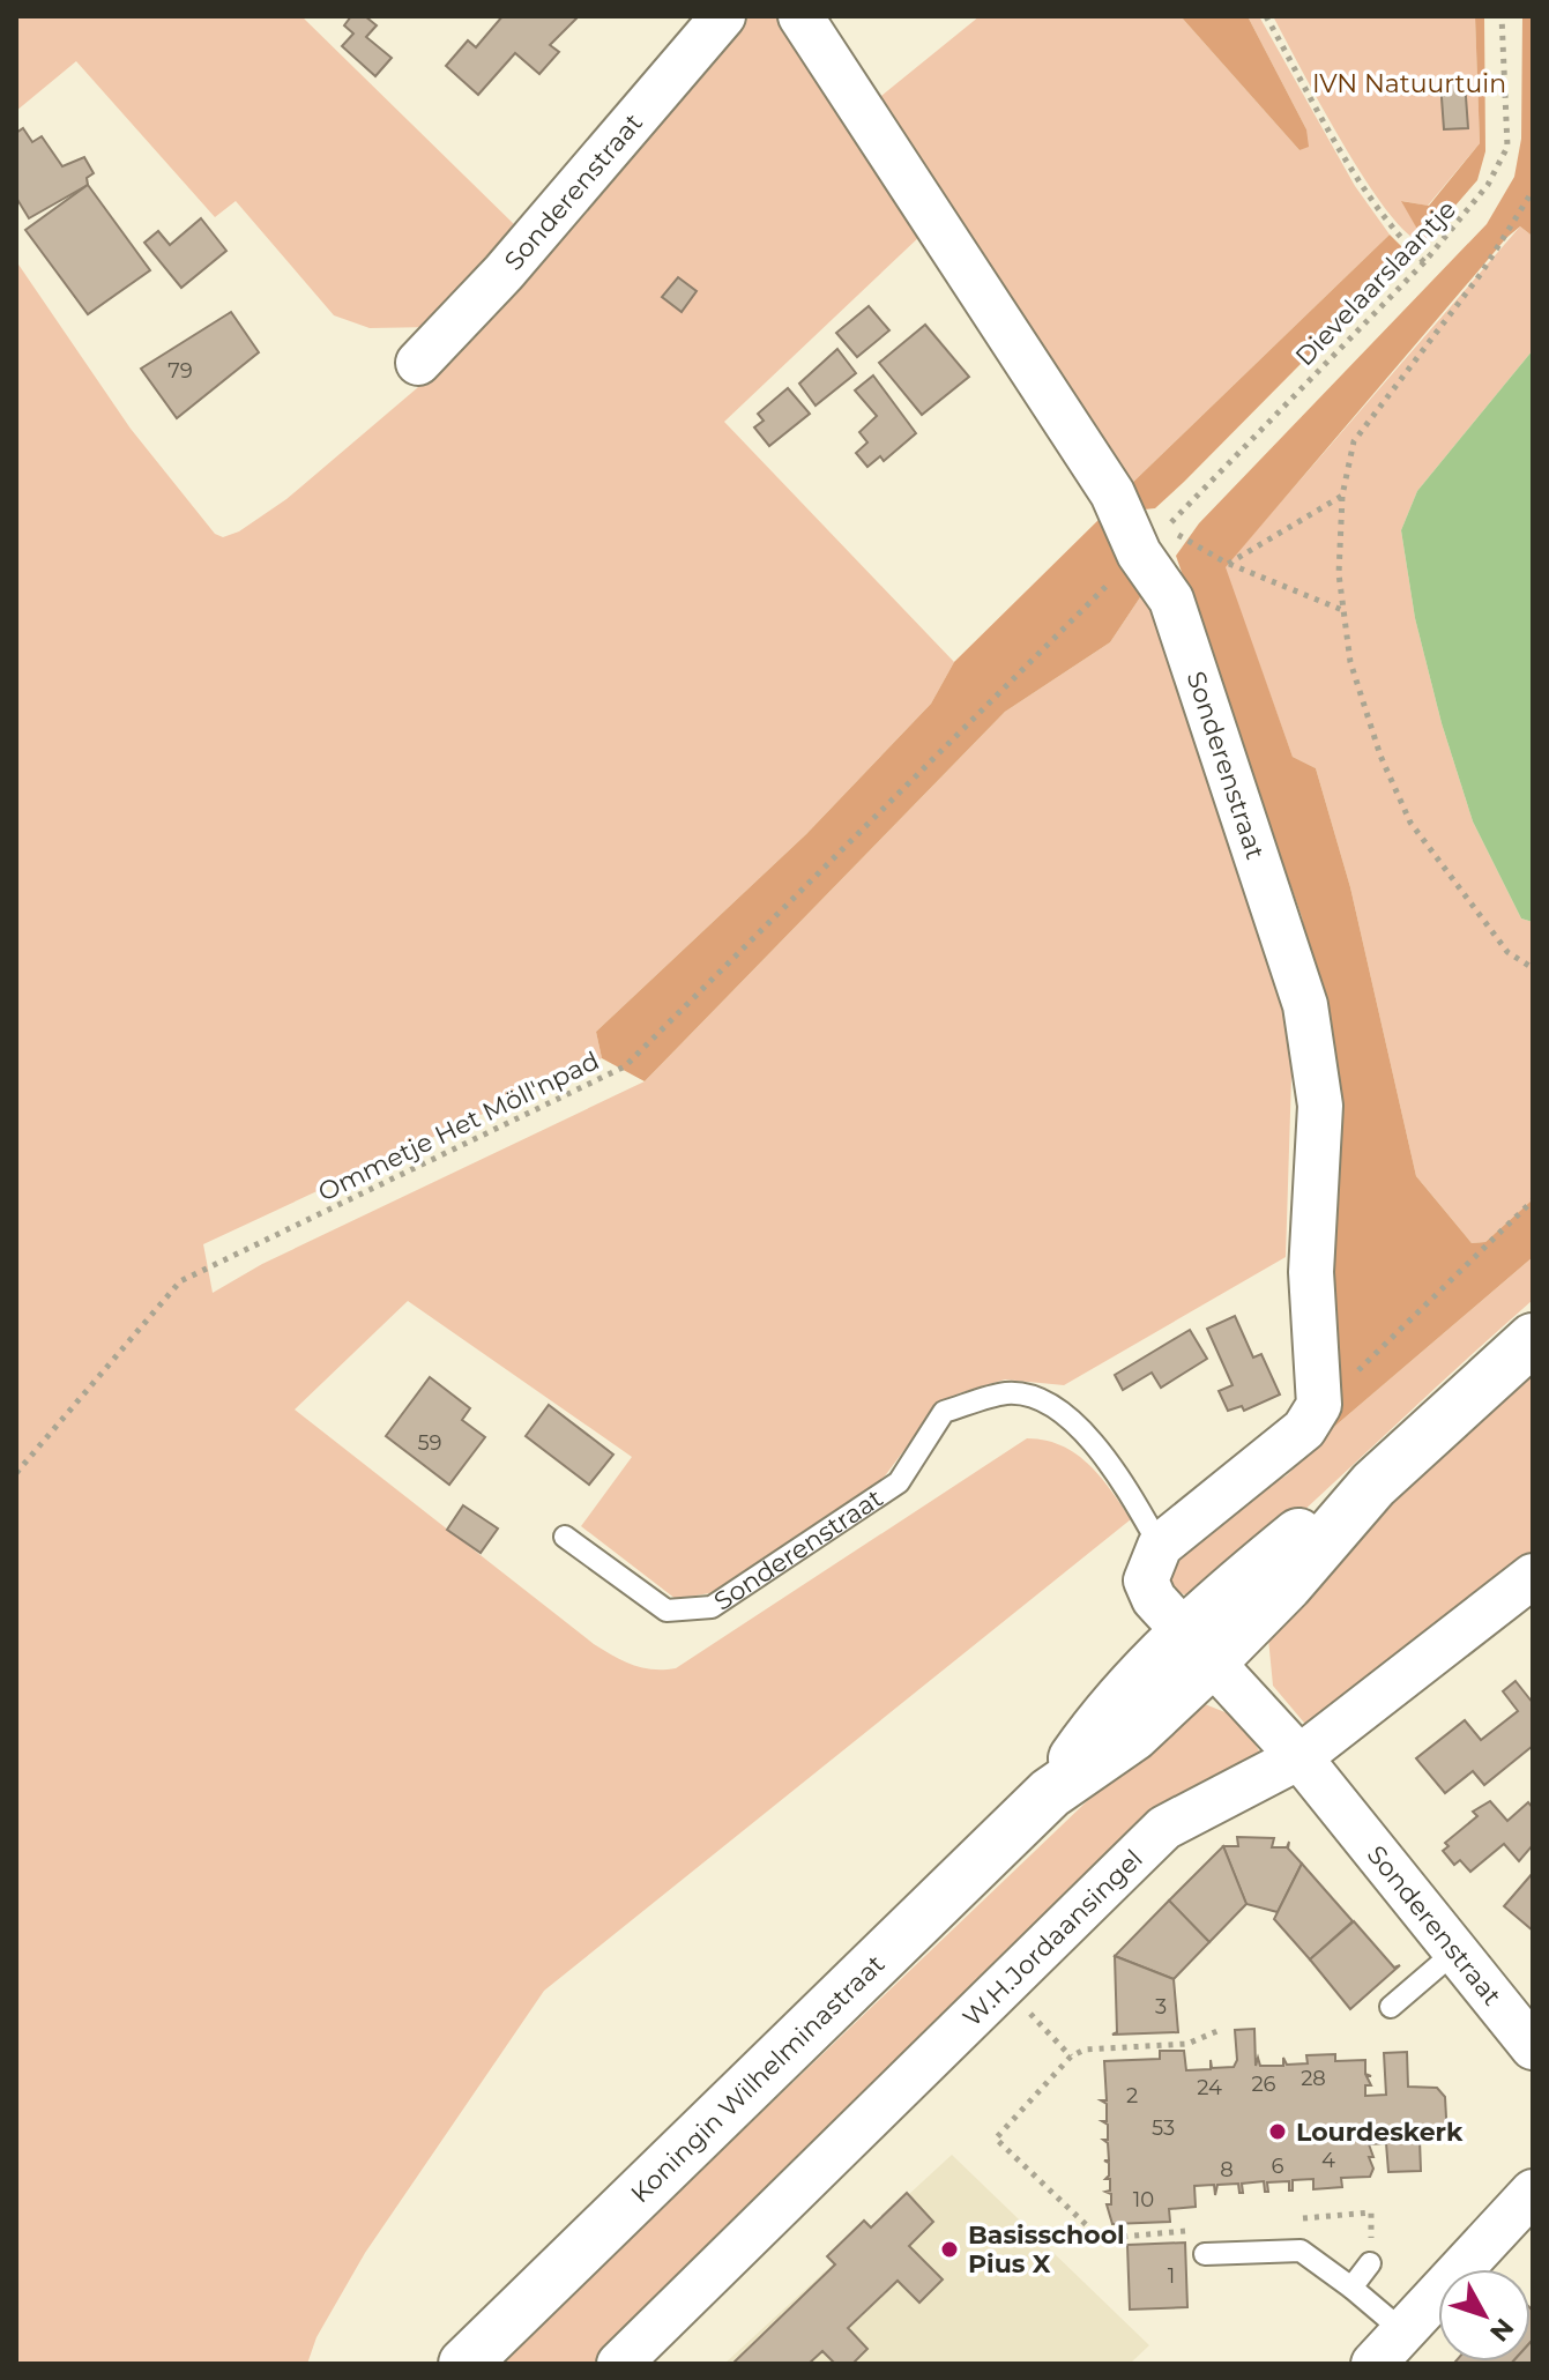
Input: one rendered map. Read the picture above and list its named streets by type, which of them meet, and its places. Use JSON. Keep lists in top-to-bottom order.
{
  "streets": {
    "main road": ["Koningin Wilhelminastraat"],
    "street": ["Sonderenstraat", "W.H.Jordaansingel"],
    "path": ["Dievelaarslaantje", "Ommetje Het Möll'npad"]
  },
  "crossings": [
    ["Sonderenstraat", "Dievelaarslaantje"],
    ["Sonderenstraat", "Ommetje Het Möll'npad"],
    ["Sonderenstraat", "W.H.Jordaansingel"],
    ["Sonderenstraat", "Koningin Wilhelminastraat"],
    ["Dievelaarslaantje", "Ommetje Het Möll'npad"]
  ],
  "parks": ["IVN Natuurtuin"],
  "places": ["Lourdeskerk", "Basisschool Pius X"],
  "house_numbers": [
    "79",
    "59",
    "3",
    "28",
    "26",
    "24",
    "2",
    "53",
    "4",
    "6",
    "8",
    "10",
    "1"
  ],
  "north": "bottom right"
}
